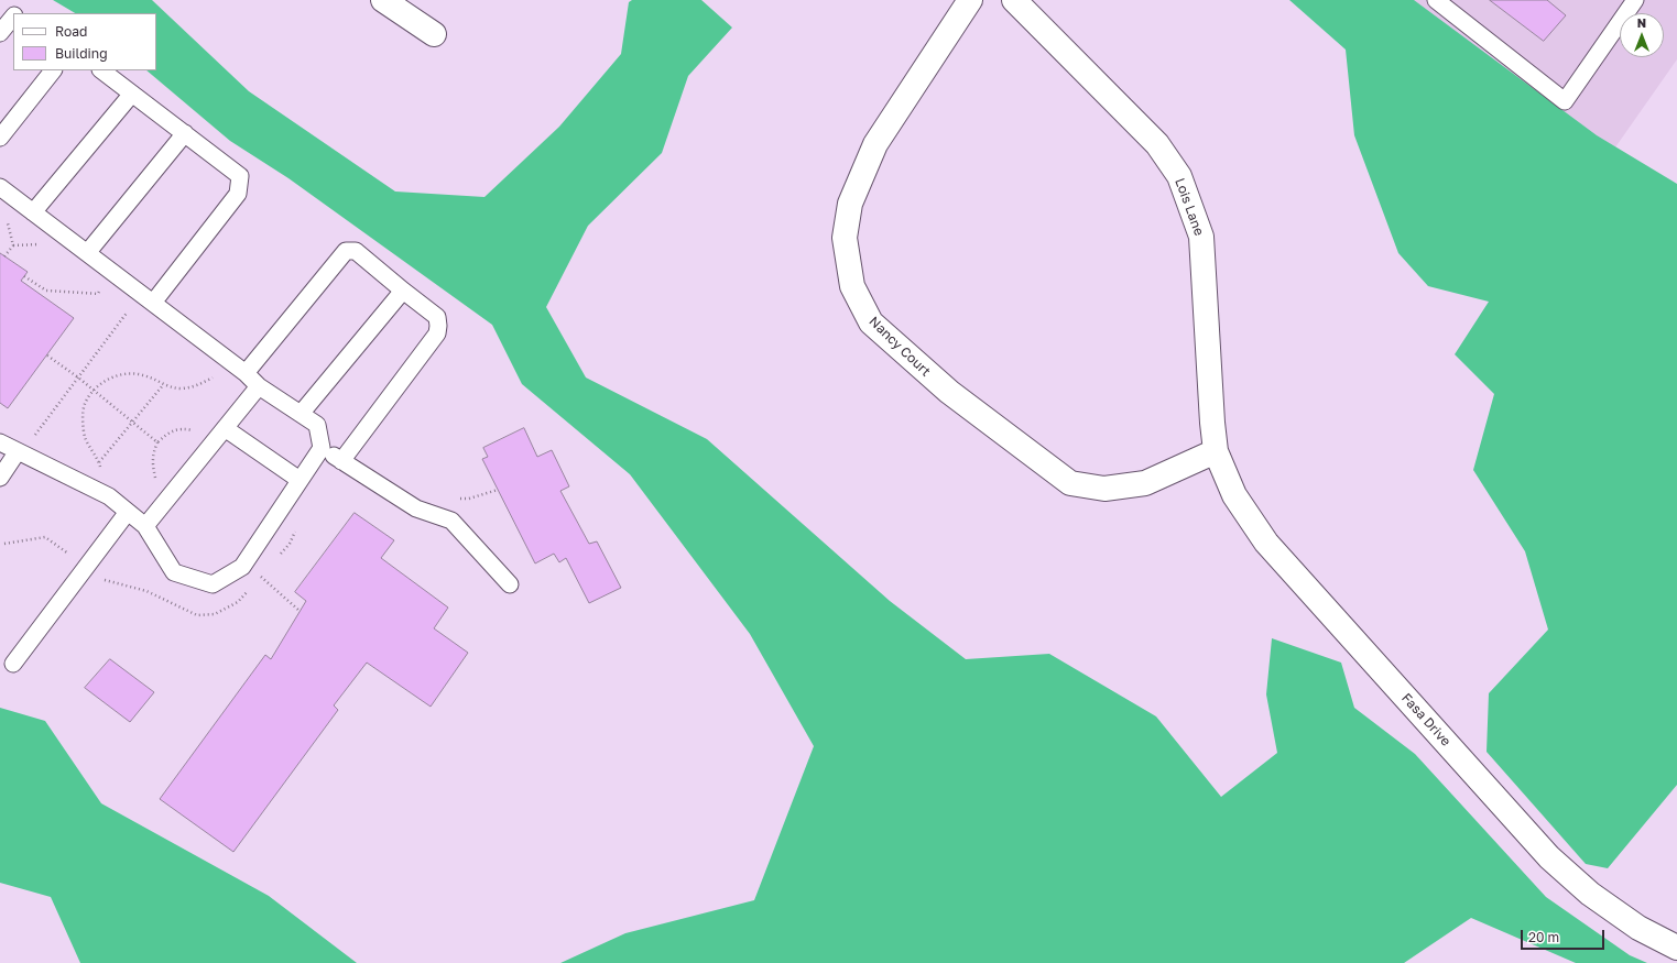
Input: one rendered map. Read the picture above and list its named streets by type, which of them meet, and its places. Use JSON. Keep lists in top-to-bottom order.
{
  "streets": {
    "street": ["Lois Lane", "Nancy Court", "Fasa Drive"]
  },
  "crossings": [
    ["Lois Lane", "Nancy Court"],
    ["Lois Lane", "Fasa Drive"],
    ["Nancy Court", "Fasa Drive"]
  ],
  "legend": ["Road", "Building"],
  "scale_bar": "20 m",
  "north": "top"
}
